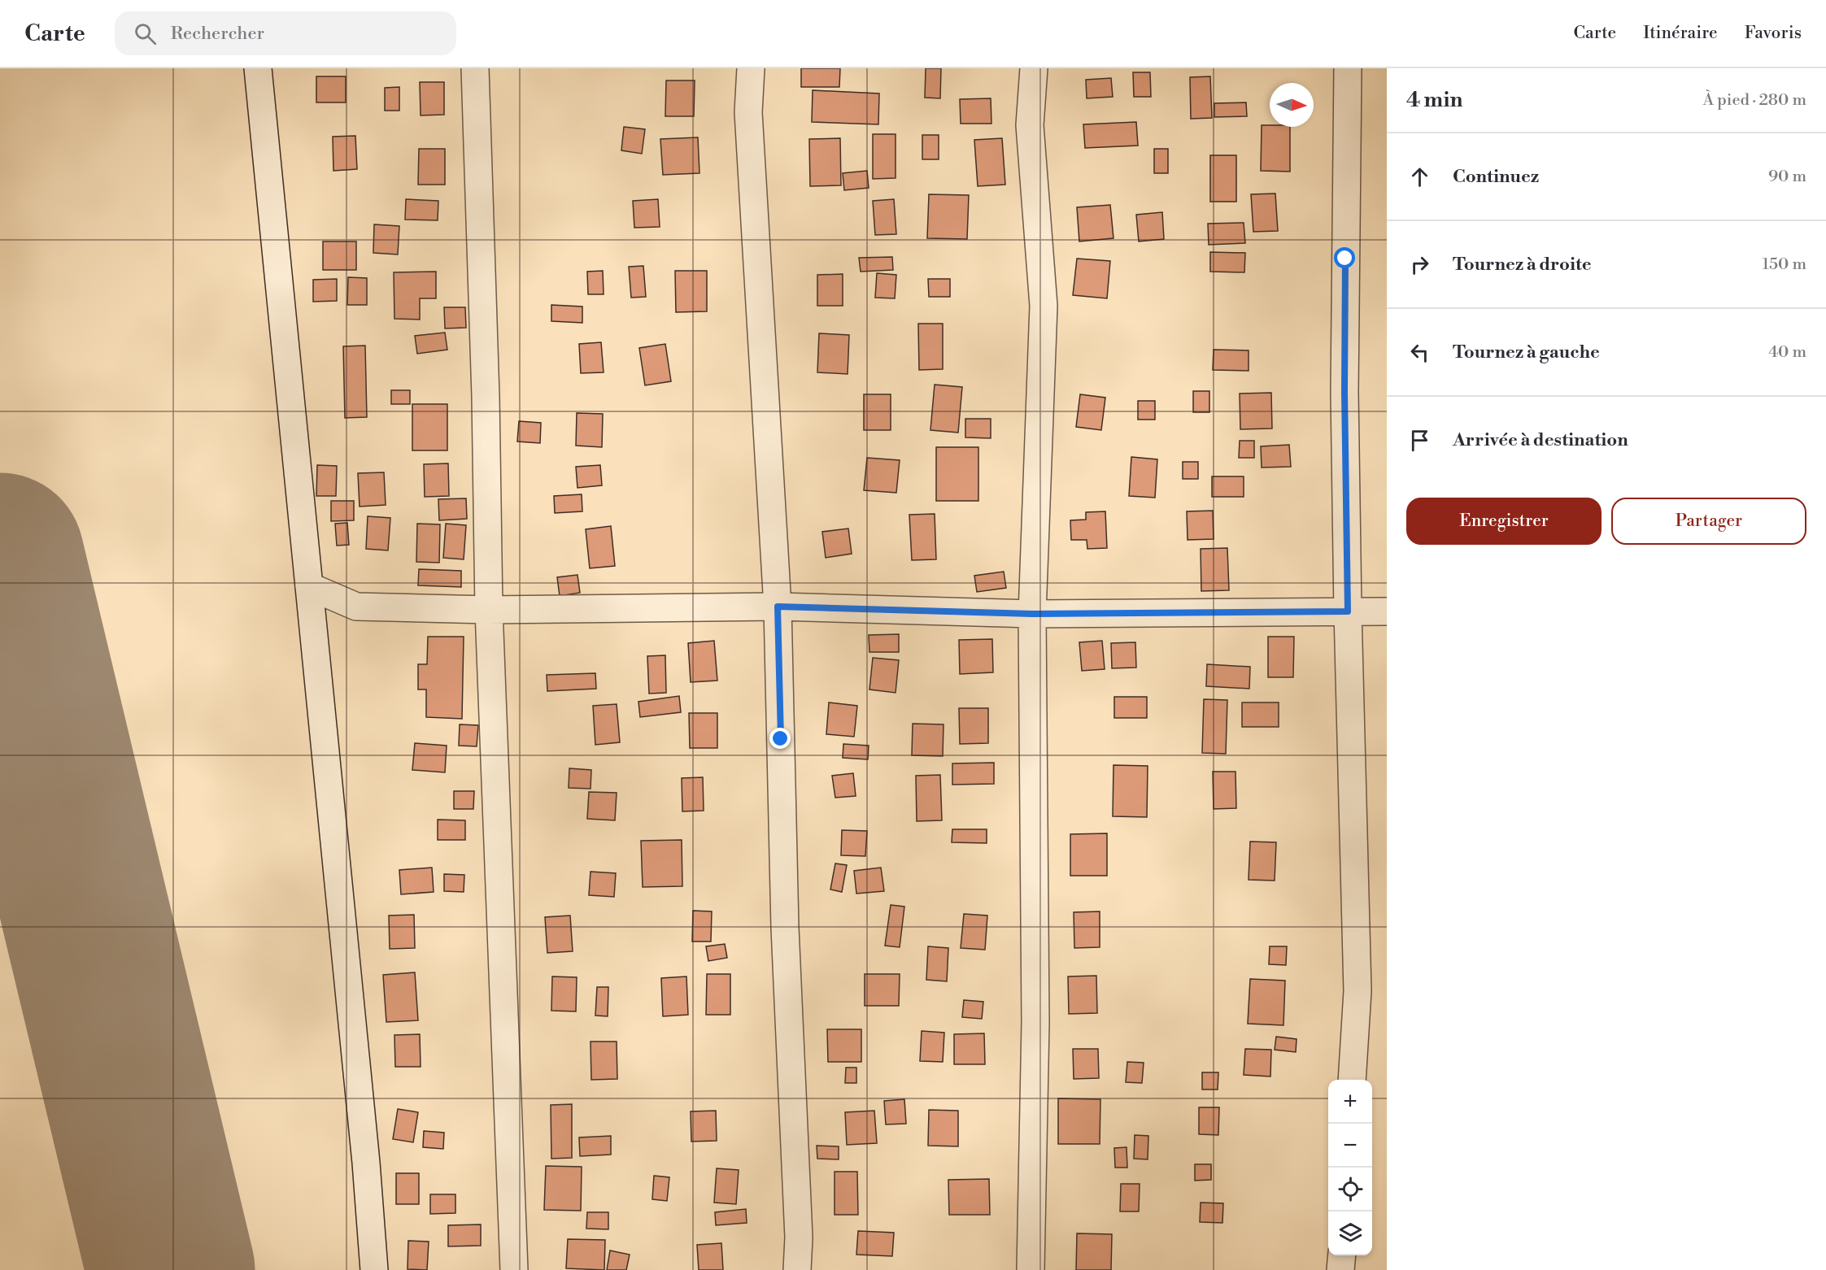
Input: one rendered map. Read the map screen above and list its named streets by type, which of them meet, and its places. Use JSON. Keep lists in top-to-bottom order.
{
  "north": "right",
  "page": {
    "header": "Carte",
    "search": "Rechercher",
    "nav": ["Carte", "Itinéraire", "Favoris"],
    "heading": ["4 min", "À pied · 280 m"],
    "list": [
      ["Continuez", "90 m"],
      ["Tournez à droite", "150 m"],
      ["Tournez à gauche", "40 m"],
      "Arrivée à destination"
    ],
    "buttons": ["Enregistrer", "Partager"],
    "map_buttons": ["+", "−"]
  }
}
